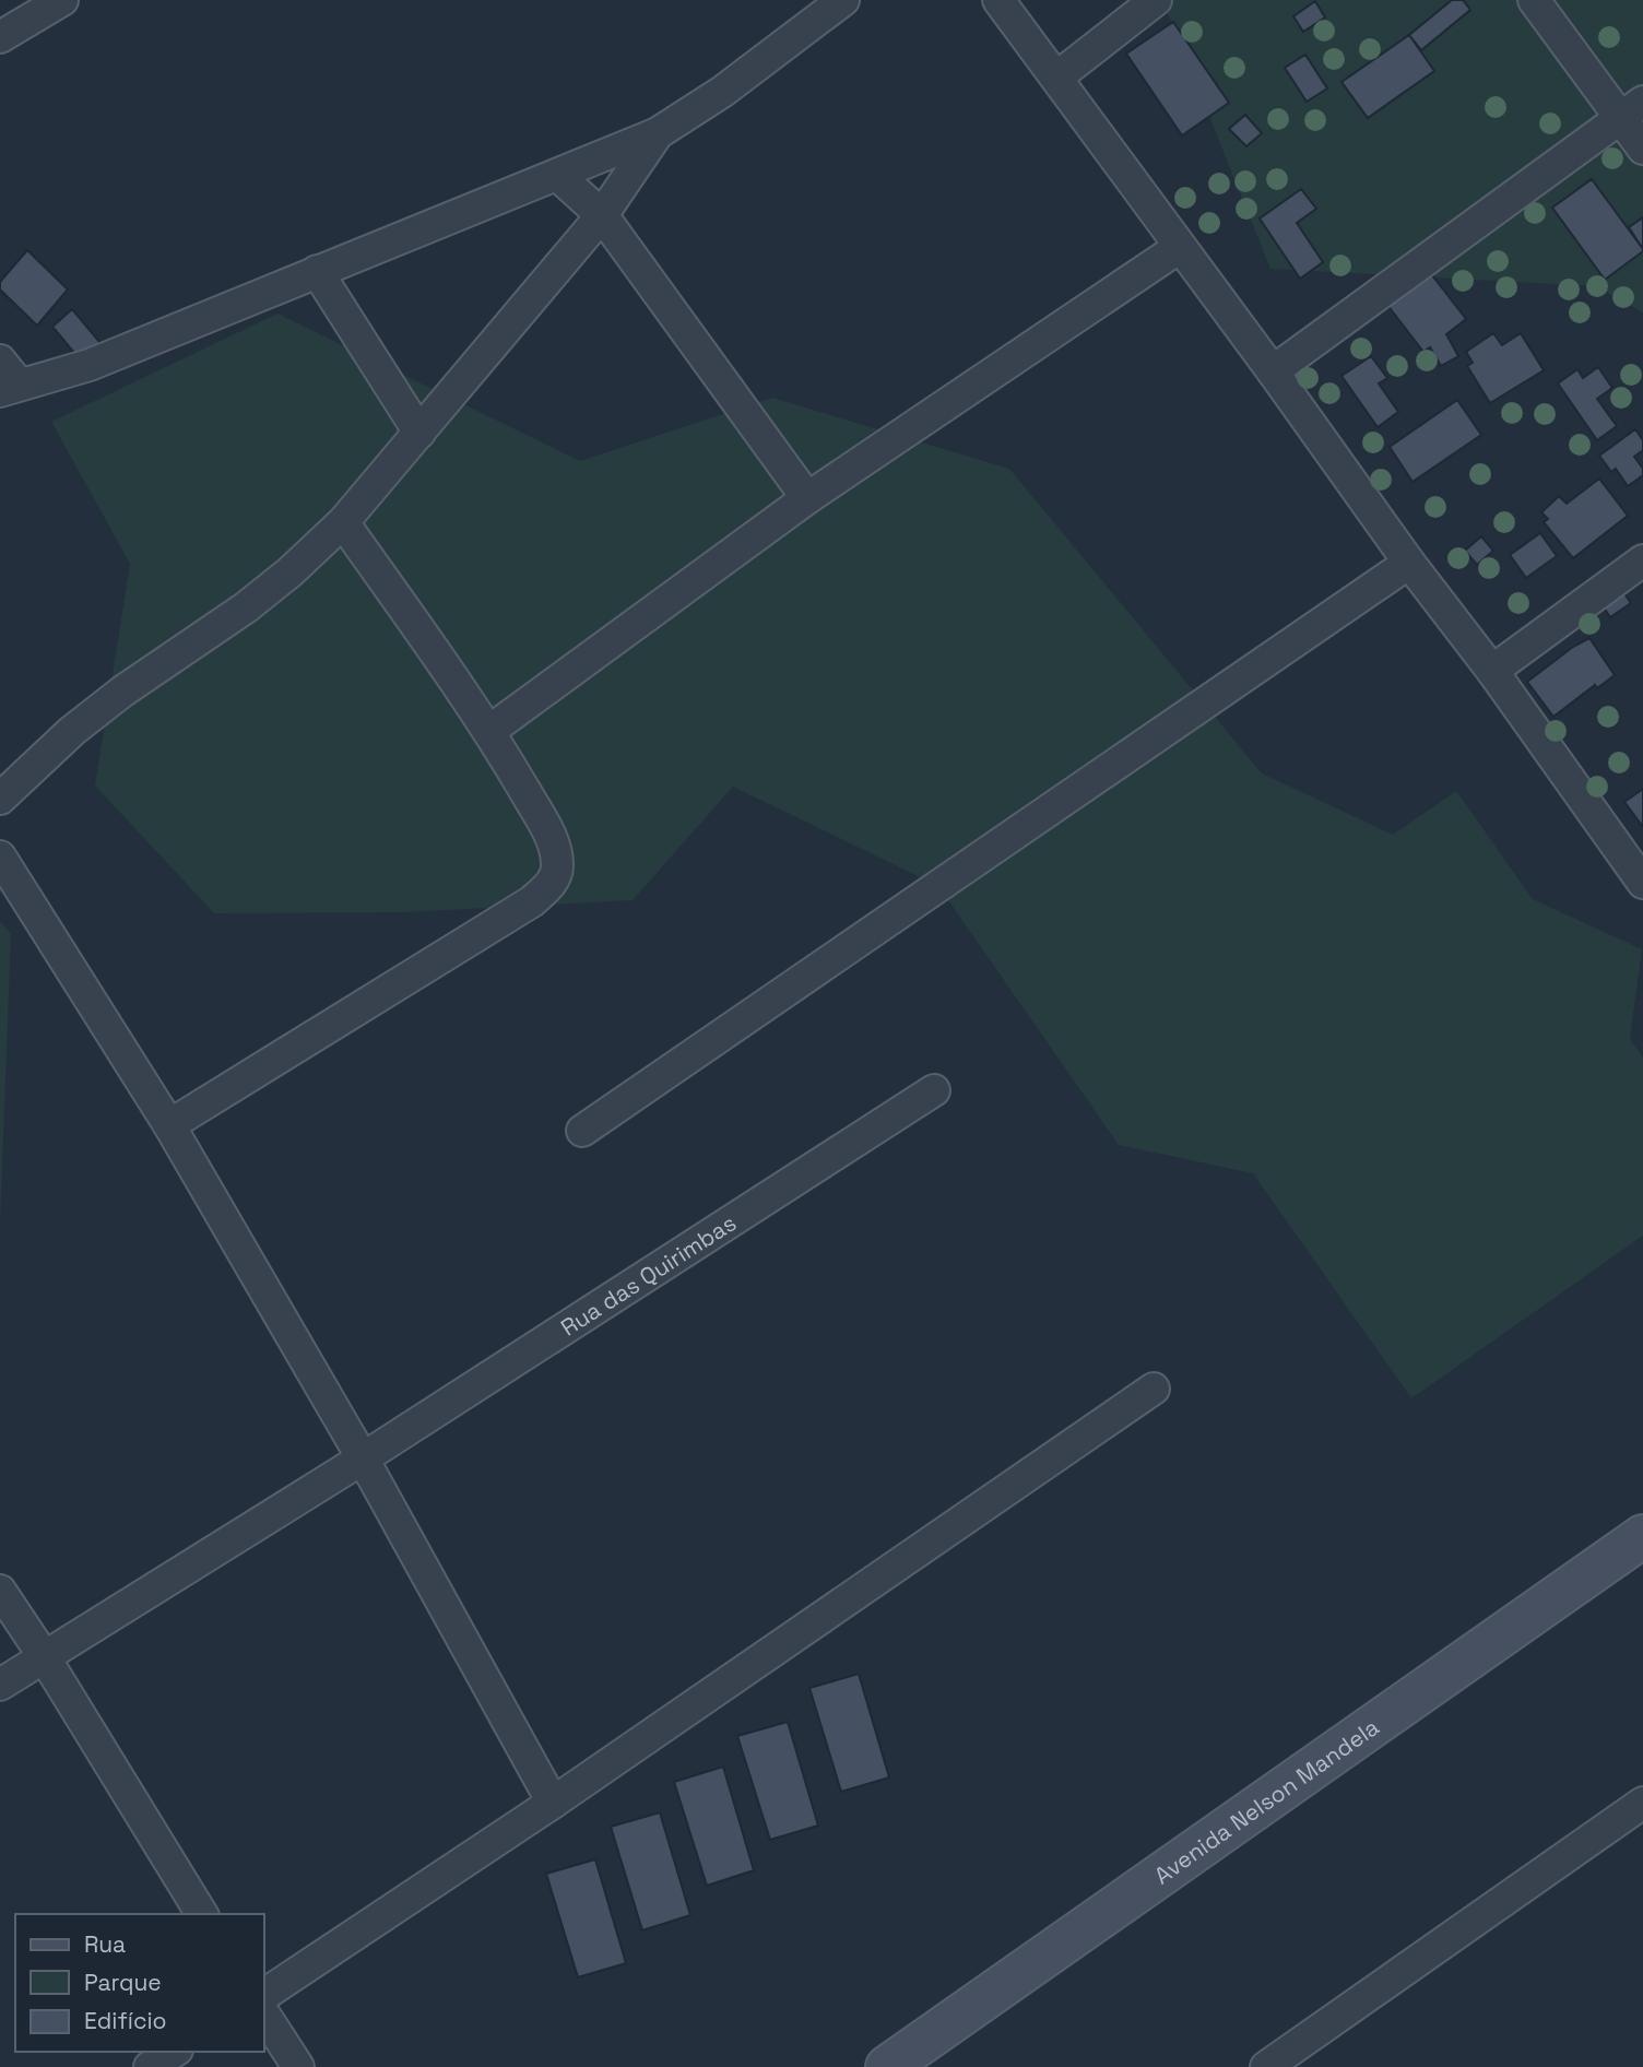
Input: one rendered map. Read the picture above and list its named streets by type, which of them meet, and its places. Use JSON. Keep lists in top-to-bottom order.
{
  "streets": {
    "street": ["Rua das Quirimbas", "Avenida Nelson Mandela"]
  },
  "legend": ["Rua", "Parque", "Edifício"]
}
